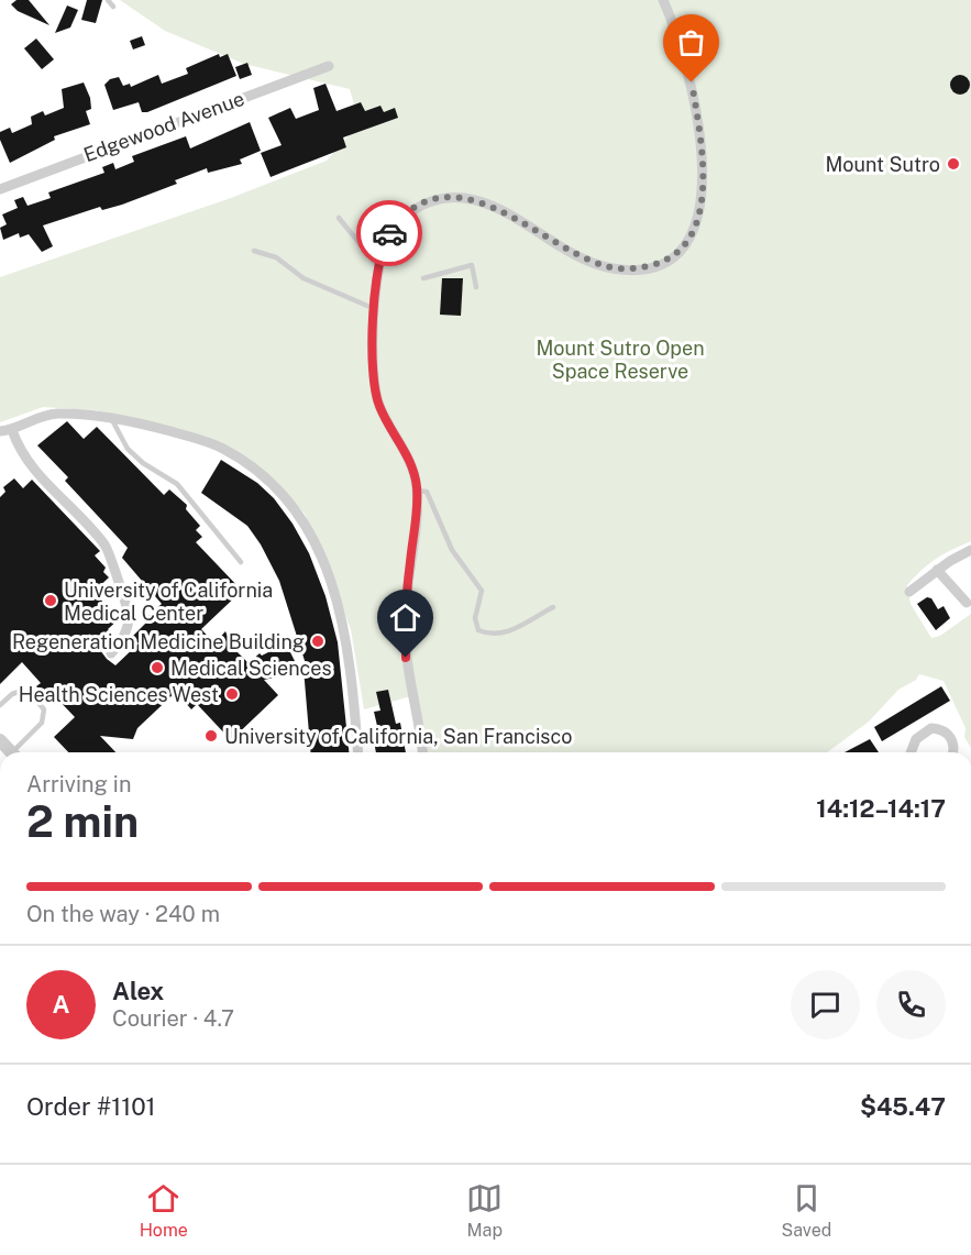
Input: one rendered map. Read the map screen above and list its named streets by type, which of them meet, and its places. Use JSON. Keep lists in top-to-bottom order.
{
  "streets": {
    "street": ["Edgewood Avenue"]
  },
  "parks": ["Mount Sutro Open Space Reserve"],
  "places": [
    "Mount Sutro",
    "University of California Medical Center",
    "Regeneration Medicine Building",
    "Medical Sciences",
    "Health Sciences West",
    "University of California, San Francisco"
  ],
  "page": {
    "heading": ["2 min", "Arriving in", "14:12–14:17"],
    "panel": [
      "Alex",
      "Courier · 4.7",
      "Order #1101",
      "$45.47"
    ],
    "bar": "On the way · 240 m",
    "round": "A",
    "tabs": ["Home", "Map", "Saved"]
  }
}
